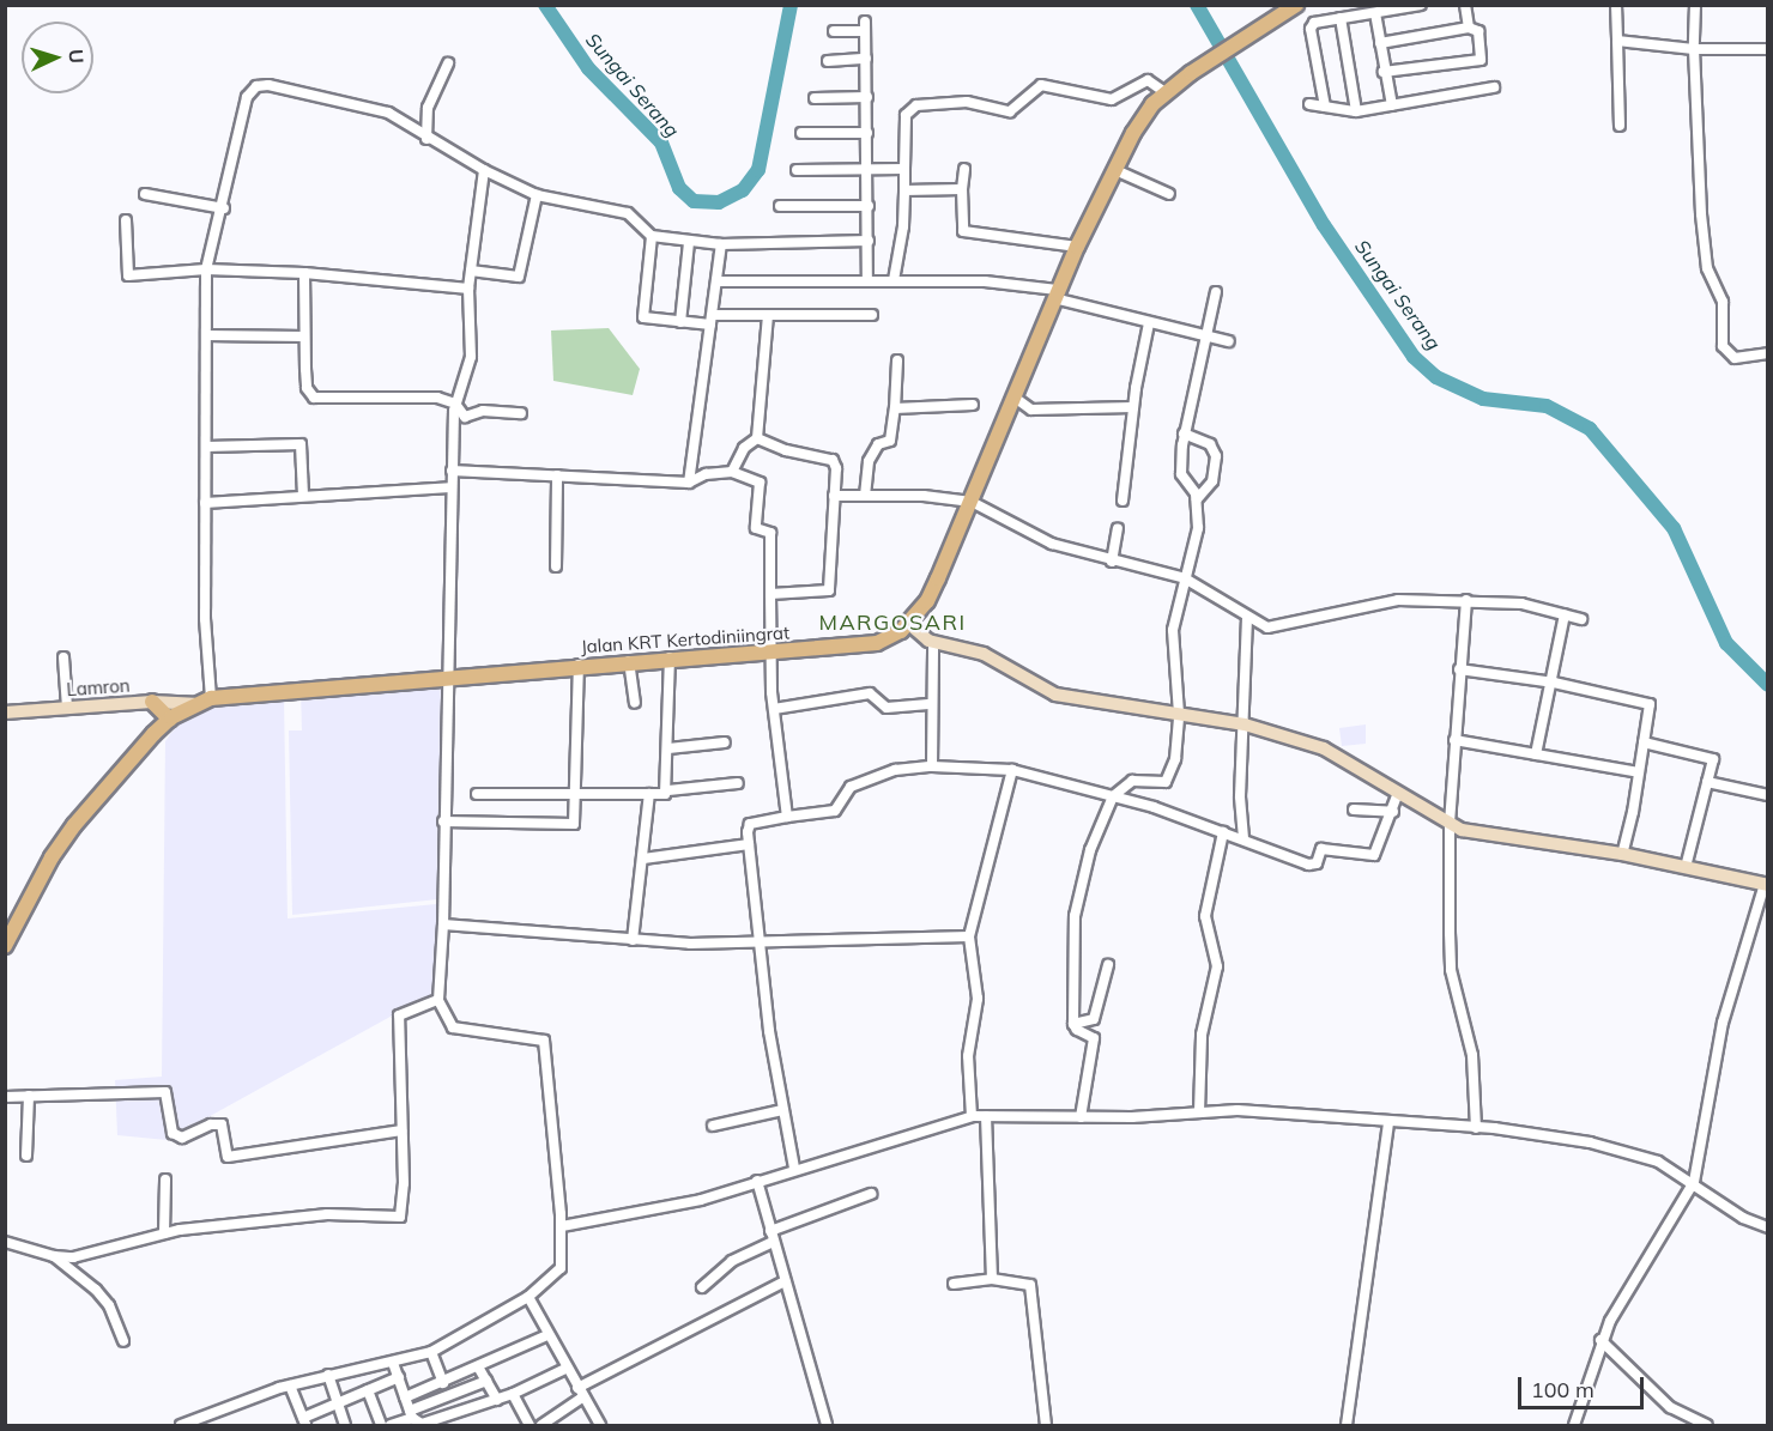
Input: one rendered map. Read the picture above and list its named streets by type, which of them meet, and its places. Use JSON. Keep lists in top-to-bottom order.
{
  "streets": {
    "main road": ["Jalan KRT Kertodiniingrat"],
    "street": ["Lamron"]
  },
  "crossings": [
    ["Jalan KRT Kertodiniingrat", "Lamron"]
  ],
  "districts": ["MARGOSARI"],
  "water": ["Sungai Serang"],
  "scale_bar": "100 m",
  "north": "right"
}
